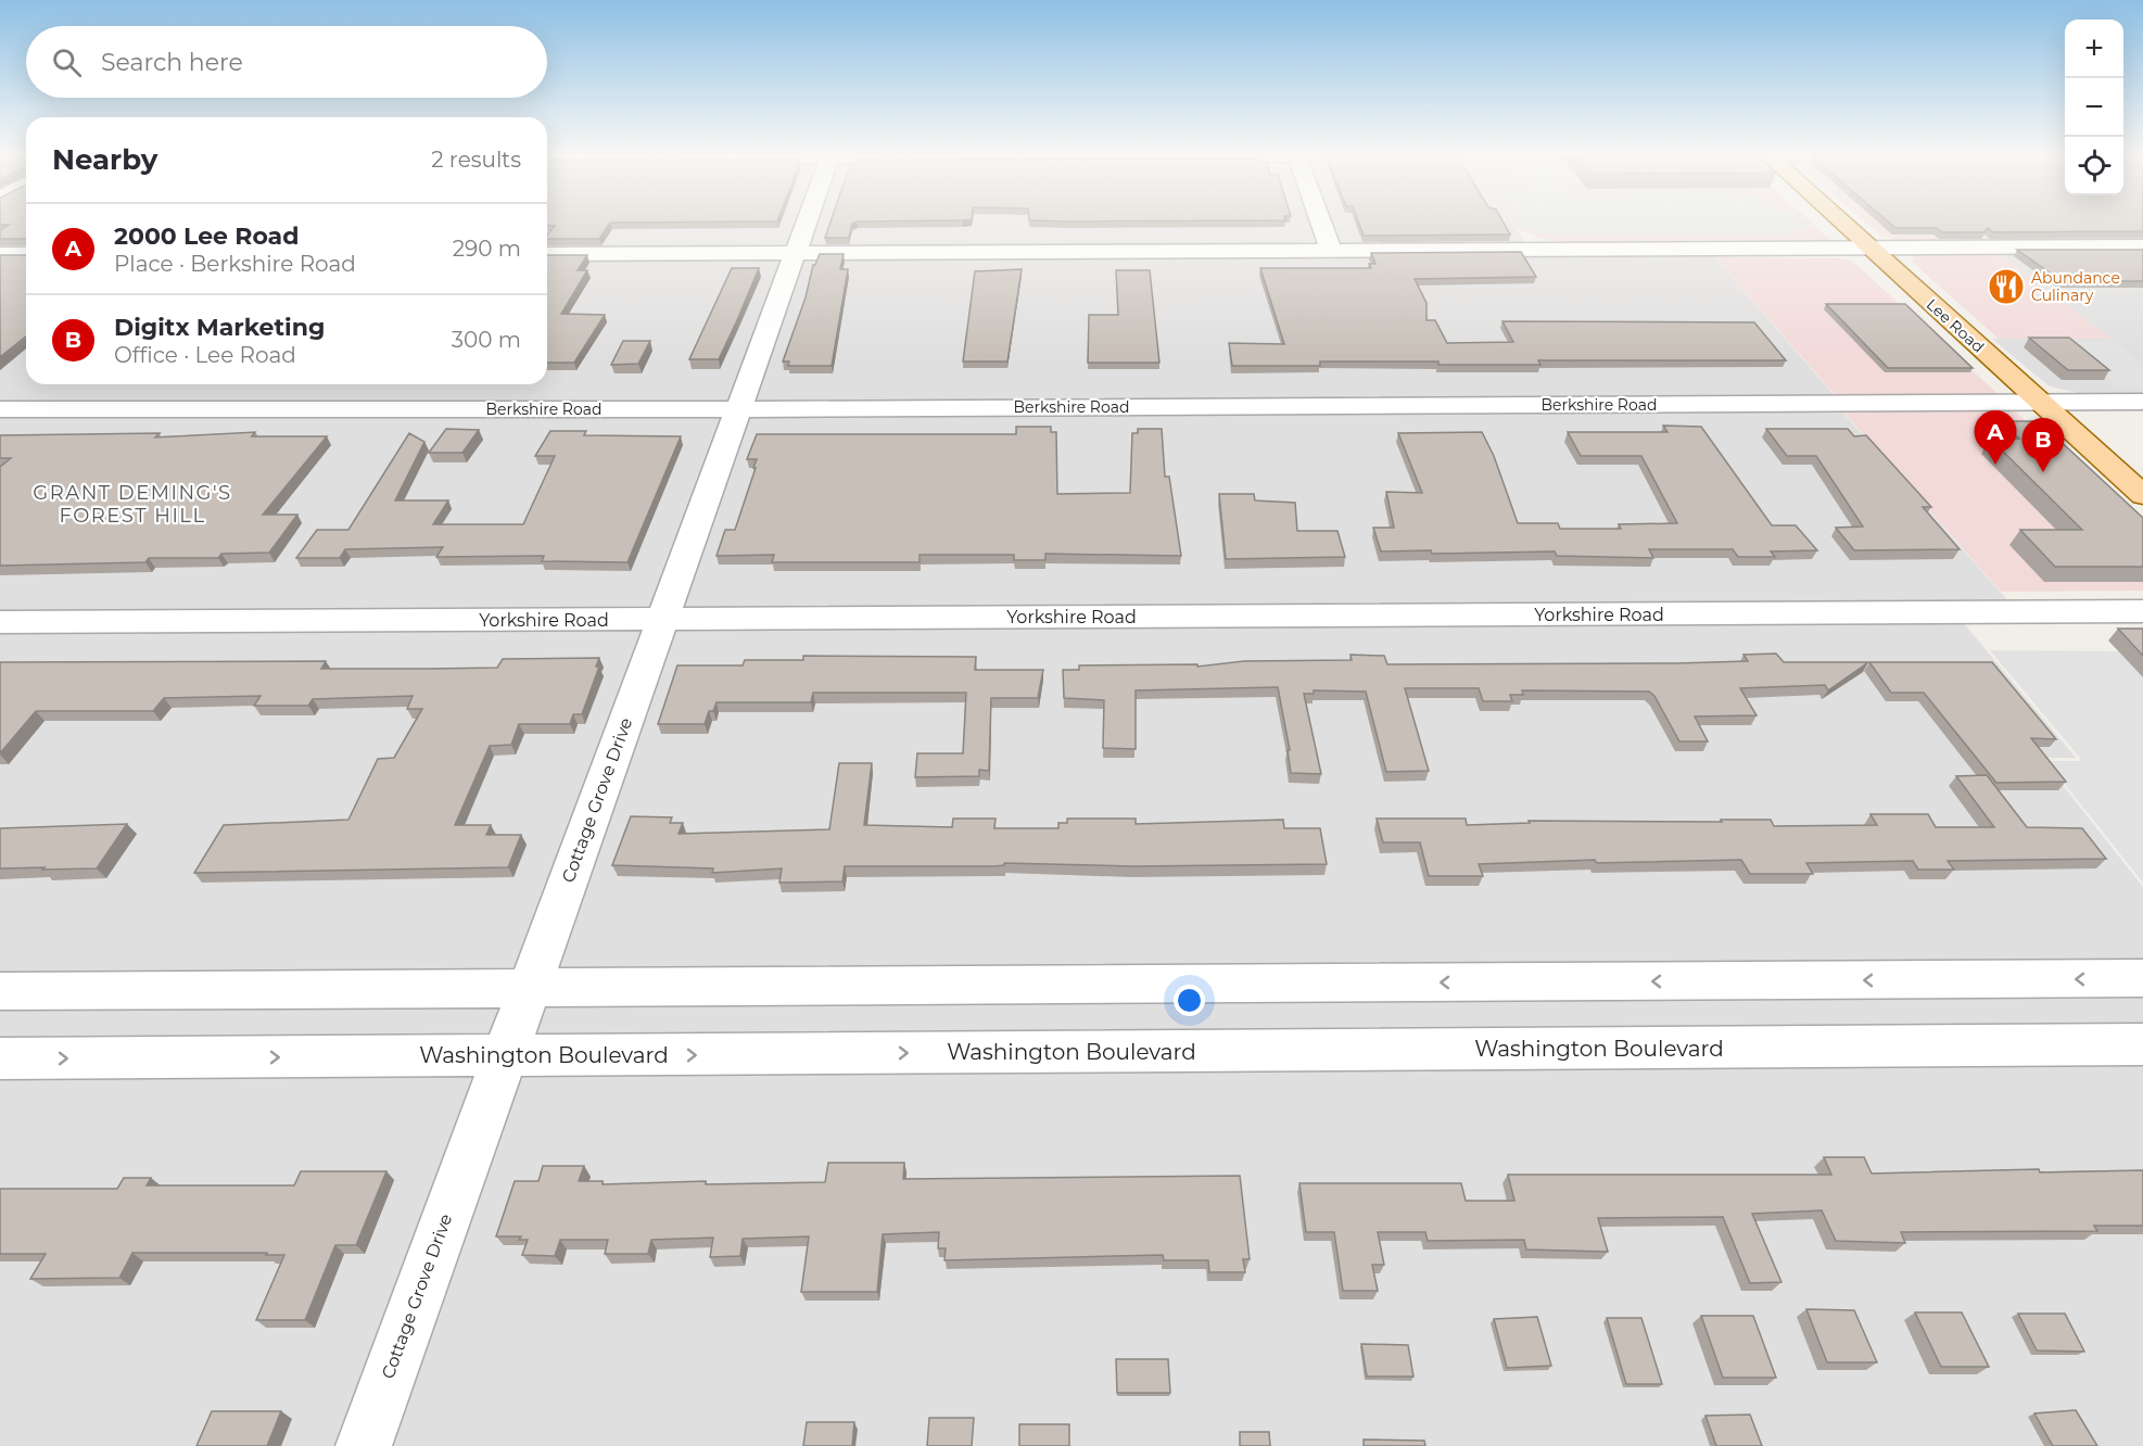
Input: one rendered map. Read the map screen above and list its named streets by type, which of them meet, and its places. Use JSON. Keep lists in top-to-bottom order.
{
  "streets": {
    "main road": ["Lee Road"],
    "street": [
      "Berkshire Road",
      "Yorkshire Road",
      "Cottage Grove Drive",
      "Washington Boulevard"
    ]
  },
  "crossings": [
    ["Lee Road", "Berkshire Road"],
    ["Berkshire Road", "Cottage Grove Drive"],
    ["Yorkshire Road", "Cottage Grove Drive"],
    ["Cottage Grove Drive", "Washington Boulevard"]
  ],
  "districts": ["GRANT DEMING'S FOREST HILL"],
  "places": {
    "restaurant": ["Abundance Culinary"]
  },
  "page": {
    "map_buttons": ["+", "−"],
    "search": "Search here",
    "heading": ["Nearby", "2 results"],
    "list": [
      {
        "mark": "A",
        "name": "2000 Lee Road",
        "note": "Place · Berkshire Road",
        "value": "290 m"
      },
      {
        "mark": "B",
        "name": "Digitx Marketing",
        "note": "Office · Lee Road",
        "value": "300 m"
      }
    ],
    "pins": ["A", "B"]
  }
}
